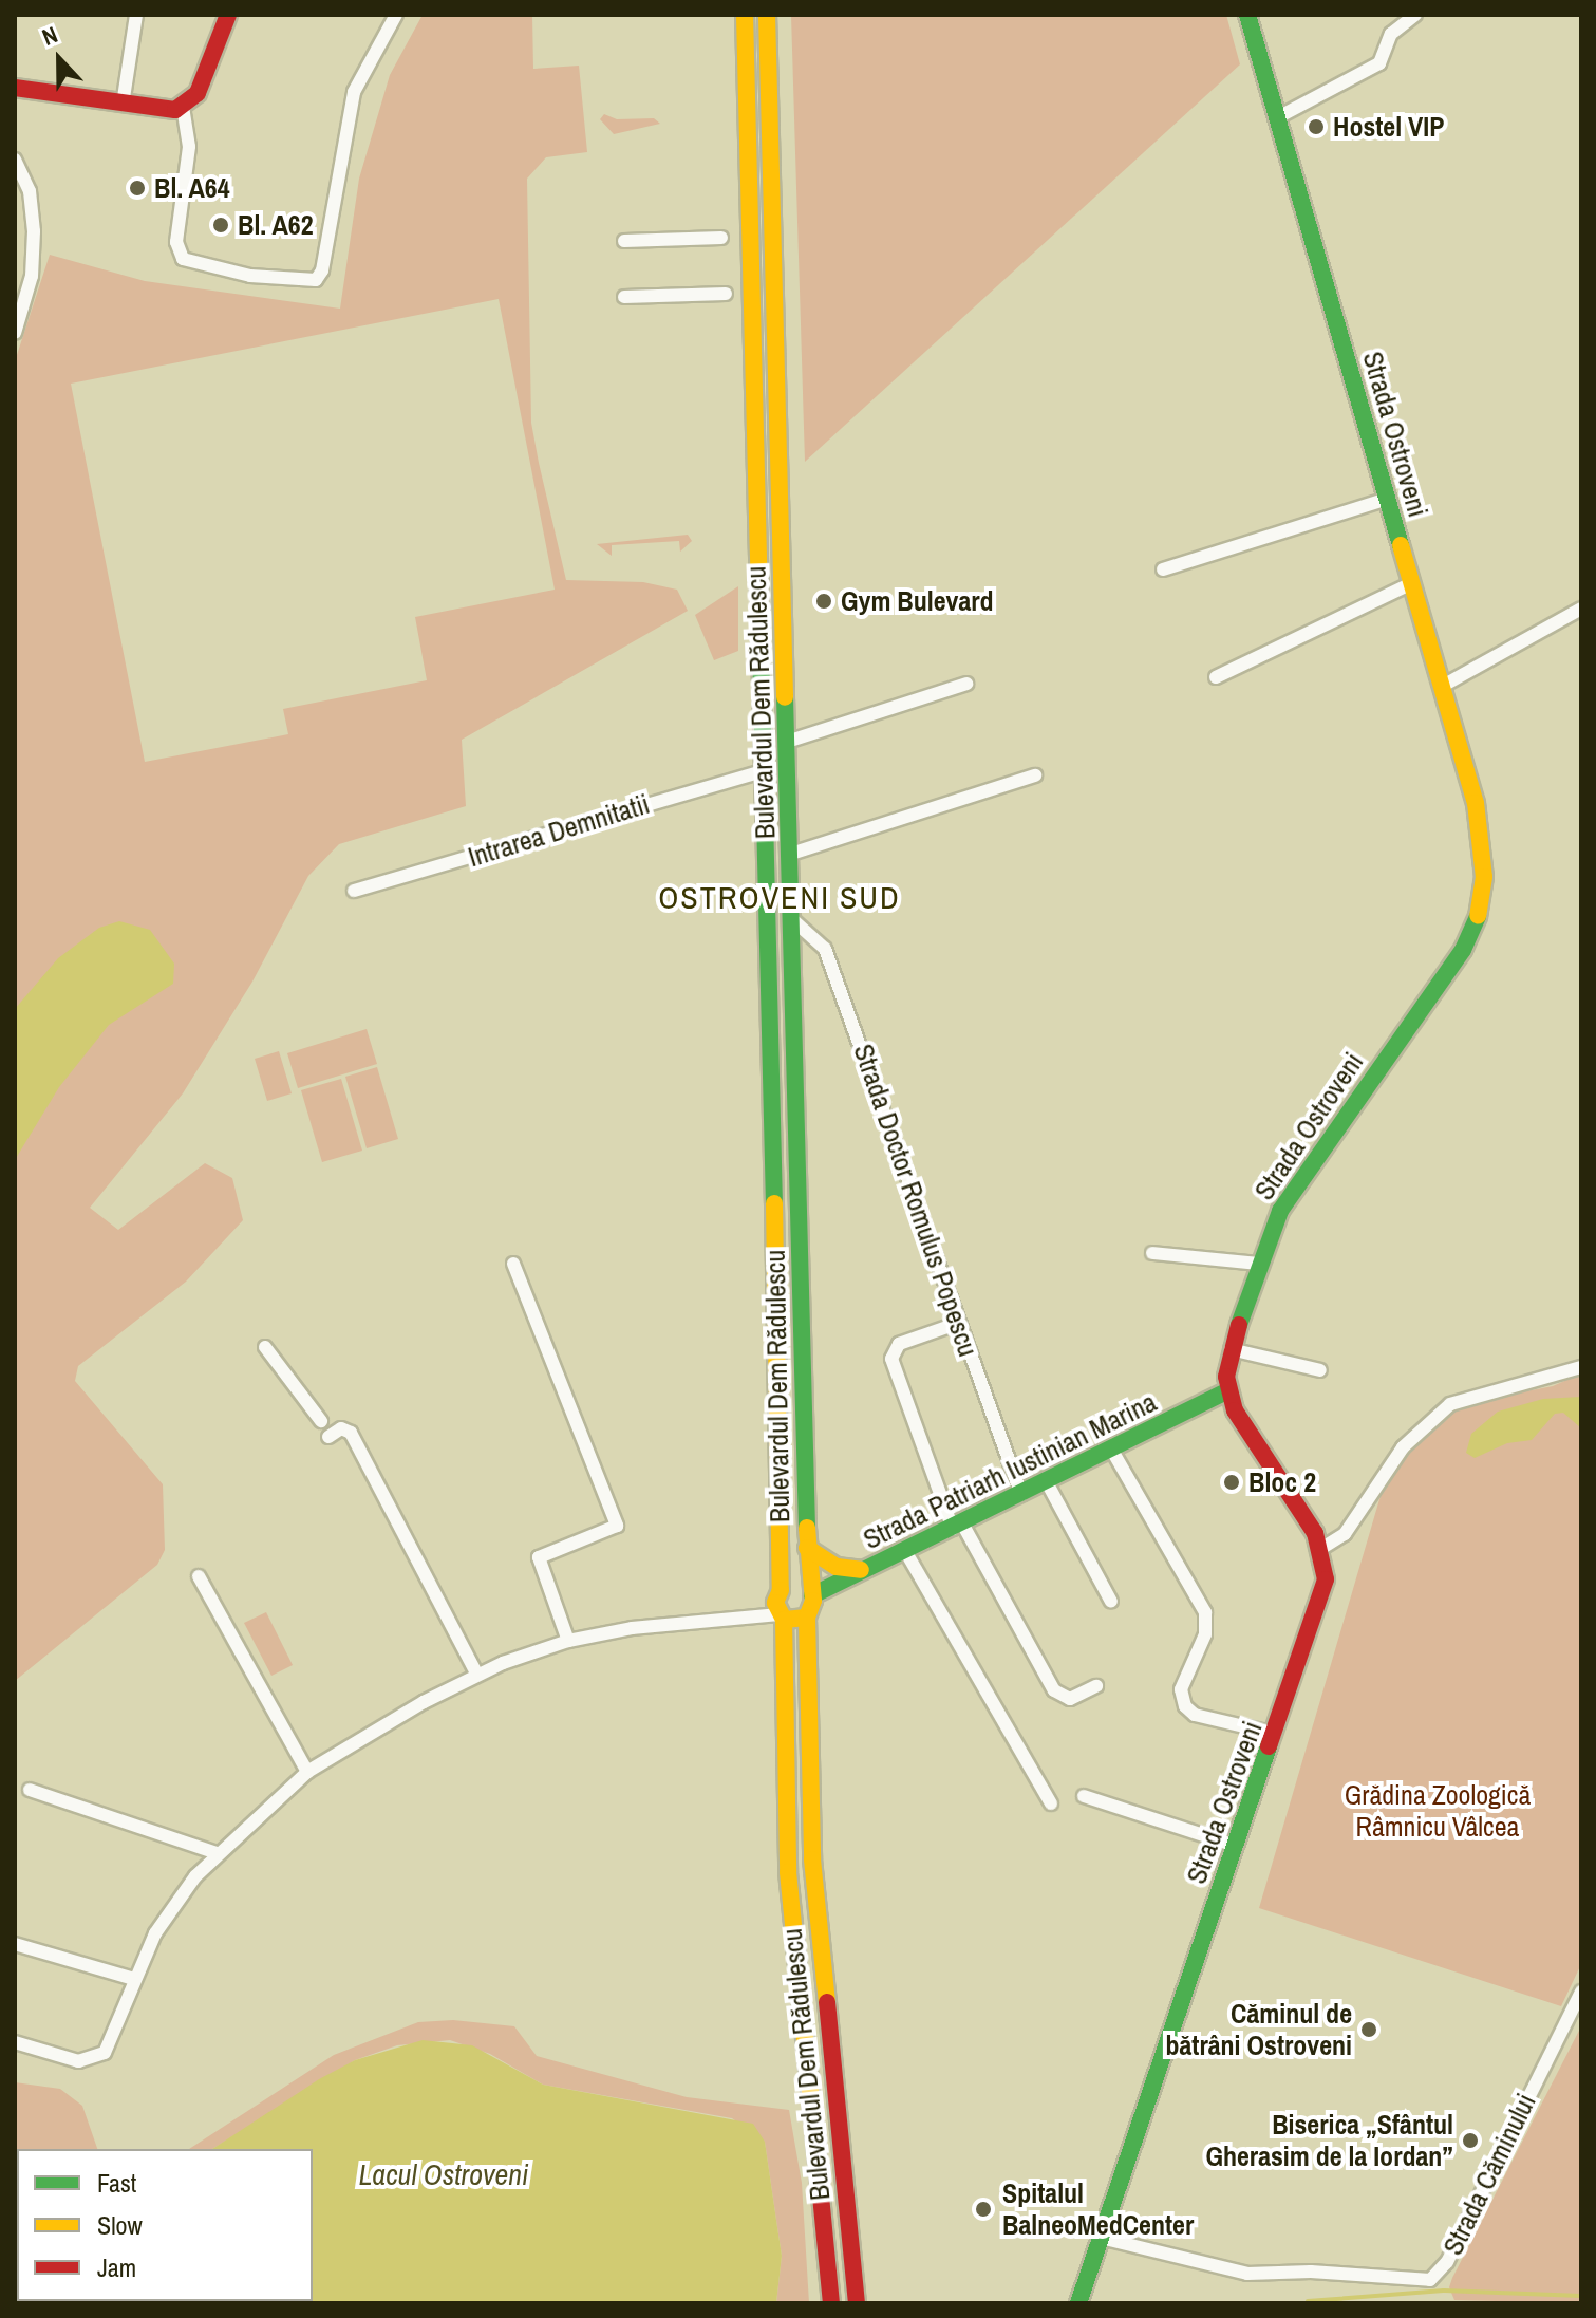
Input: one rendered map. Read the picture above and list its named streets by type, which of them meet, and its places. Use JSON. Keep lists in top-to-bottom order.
{
  "streets": {
    "main road": ["Strada Ostroveni", "Bulevardul Dem Rădulescu", "Strada Patriarh Iustinian Marina"],
    "street": ["Intrarea Demnitatii", "Strada Doctor Romulus Popescu", "Strada Căminului"]
  },
  "crossings": [
    ["Strada Ostroveni", "Strada Patriarh Iustinian Marina"],
    ["Strada Ostroveni", "Strada Căminului"],
    ["Bulevardul Dem Rădulescu", "Intrarea Demnitatii"],
    ["Bulevardul Dem Rădulescu", "Strada Doctor Romulus Popescu"],
    ["Bulevardul Dem Rădulescu", "Strada Patriarh Iustinian Marina"],
    ["Strada Doctor Romulus Popescu", "Strada Patriarh Iustinian Marina"]
  ],
  "districts": ["OSTROVENI SUD"],
  "water": ["Lacul Ostroveni"],
  "parks": ["Grădina Zoologică Râmnicu Vâlcea"],
  "places": [
    "Hostel VIP",
    "Bl. A64",
    "Bl. A62",
    "Gym Bulevard",
    "Bloc 2",
    "Căminul de bătrâni Ostroveni",
    "Biserica „Sfântul Gherasim de la Iordan”",
    "Spitalul BalneoMedCenter"
  ],
  "legend": ["Fast", "Slow", "Jam"],
  "north": "top"
}
